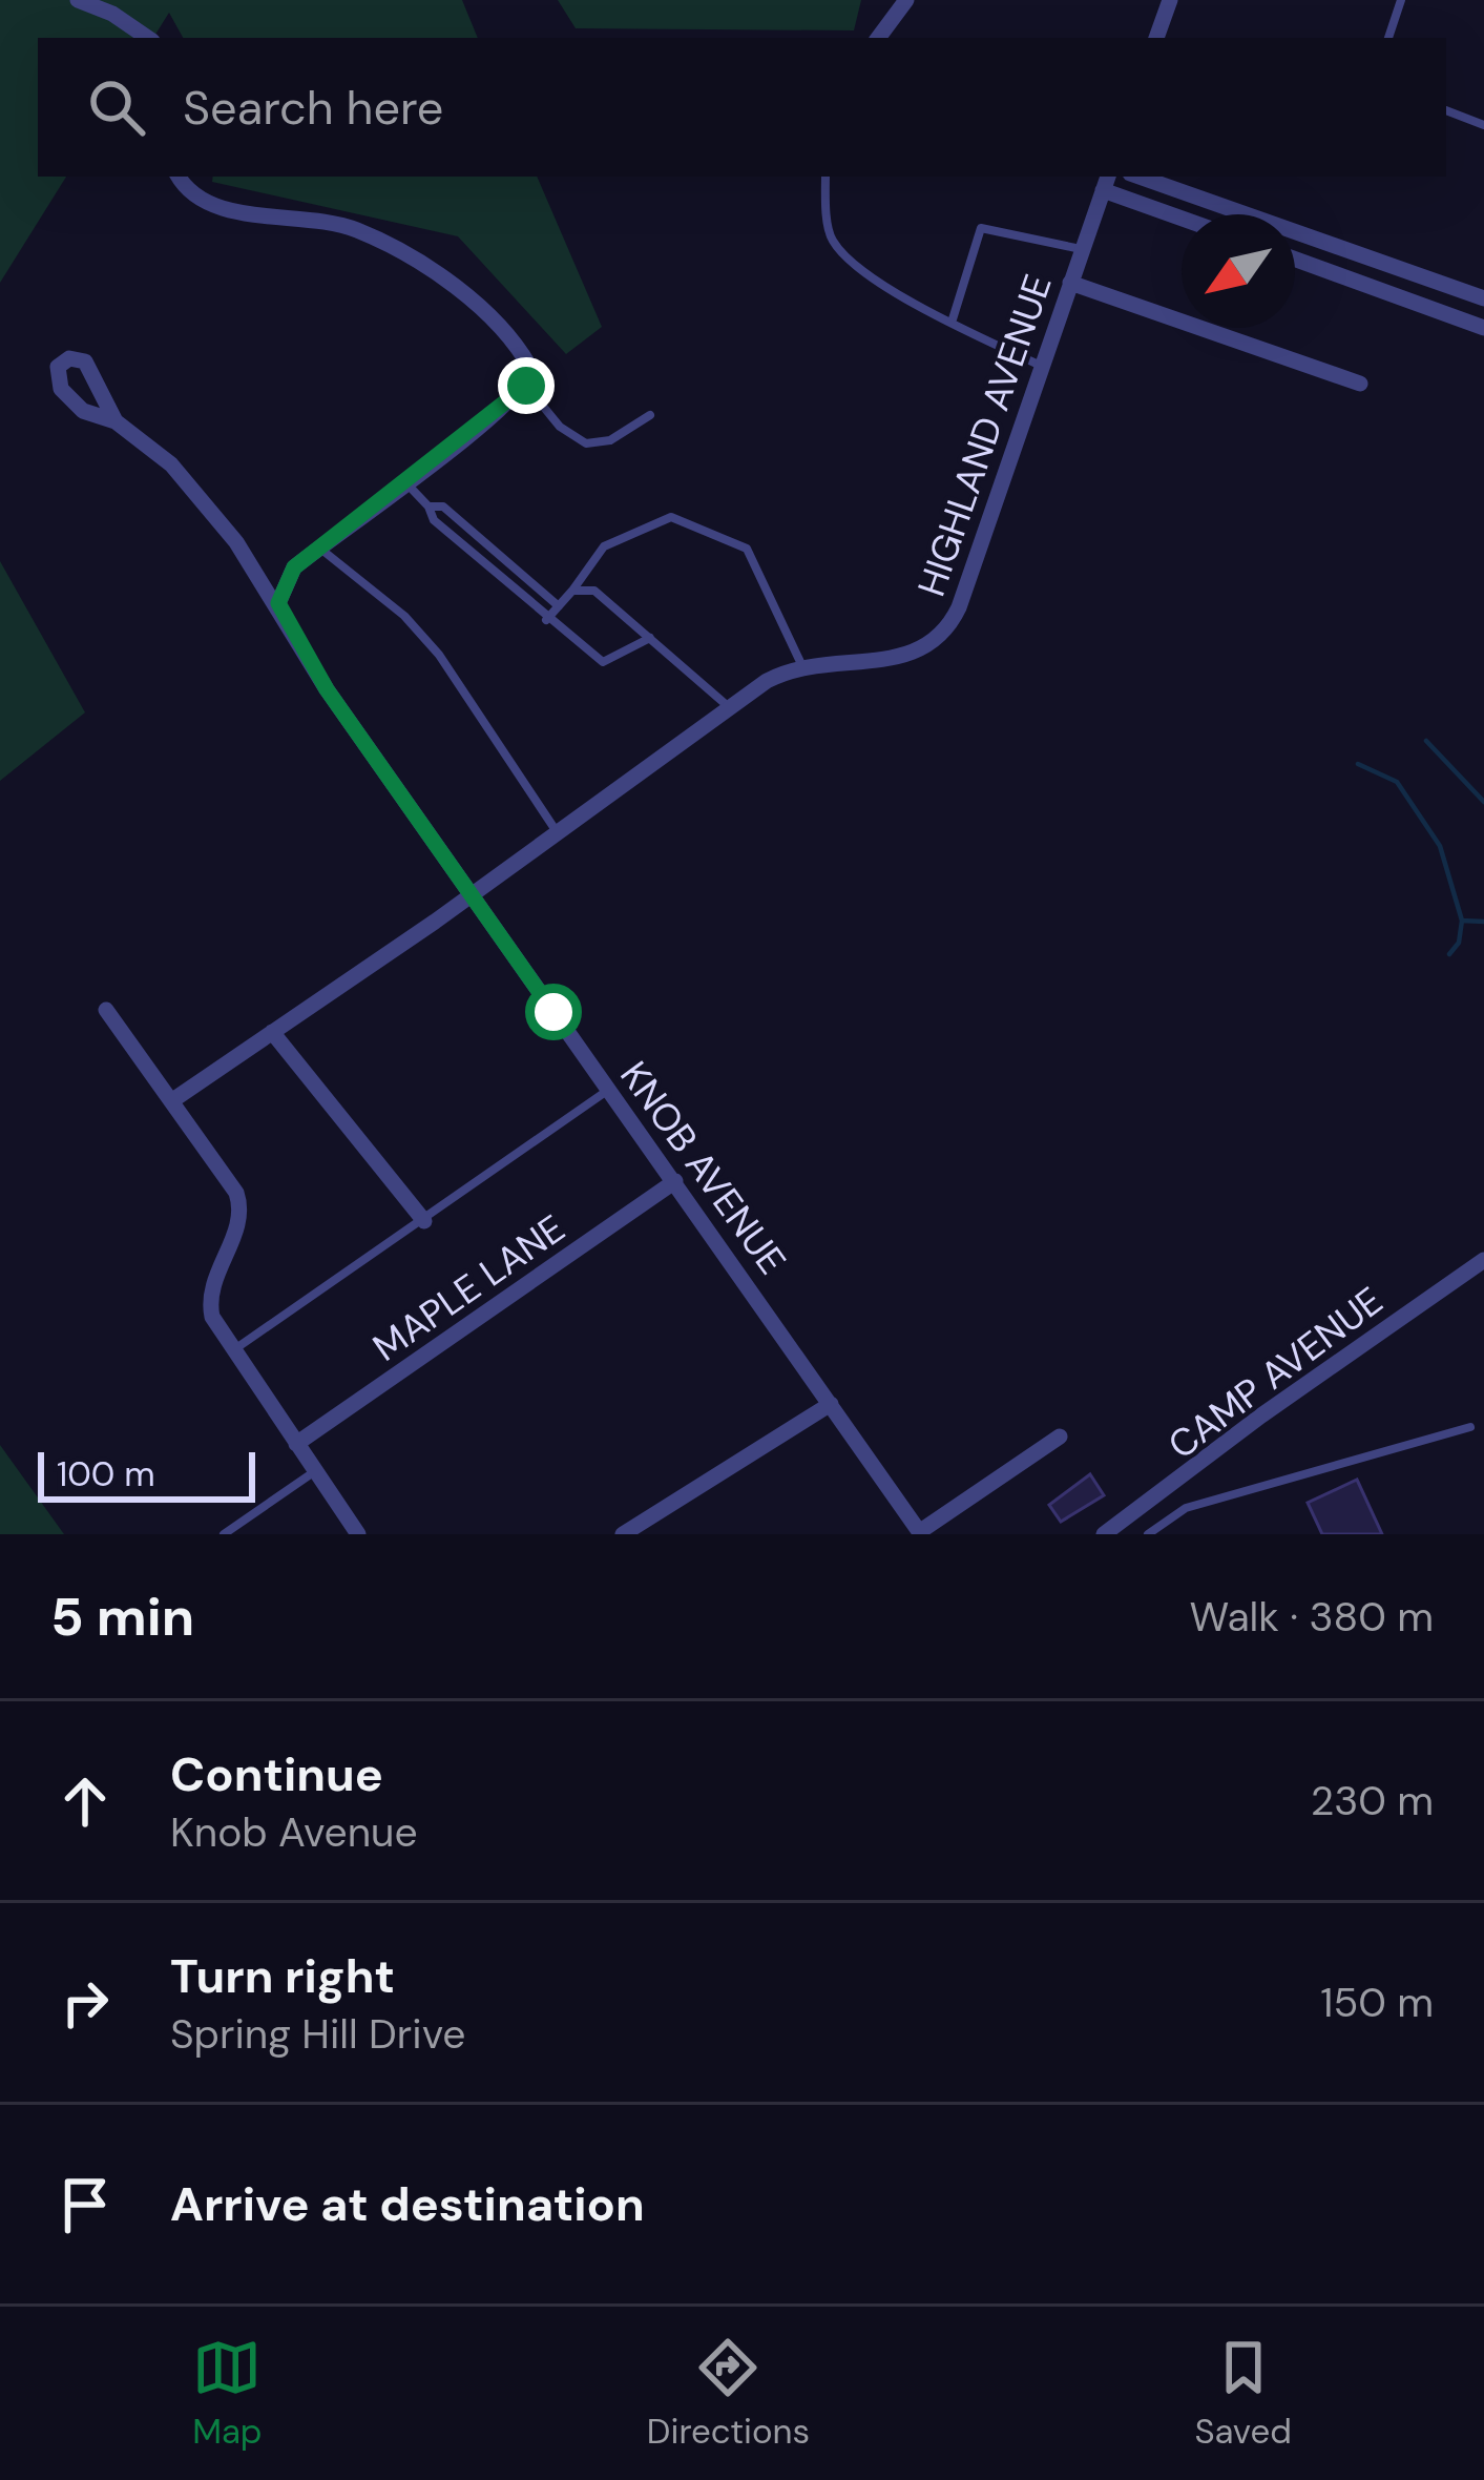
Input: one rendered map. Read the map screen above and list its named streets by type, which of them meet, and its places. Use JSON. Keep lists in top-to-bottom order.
{
  "streets": {
    "street": [
      "HIGHLAND AVENUE",
      "KNOB AVENUE",
      "MAPLE LANE",
      "CAMP AVENUE"
    ]
  },
  "crossings": [
    ["HIGHLAND AVENUE", "KNOB AVENUE"],
    ["KNOB AVENUE", "MAPLE LANE"]
  ],
  "scale_bar": "100 m",
  "north": "bottom left",
  "page": {
    "search": "Search here",
    "scale": "100 m",
    "heading": ["5 min", "Walk · 380 m"],
    "list": [
      ["Continue", "Knob Avenue", "230 m"],
      ["Turn right", "Spring Hill Drive", "150 m"],
      "Arrive at destination"
    ],
    "nav": ["Map", "Directions", "Saved"]
  }
}
